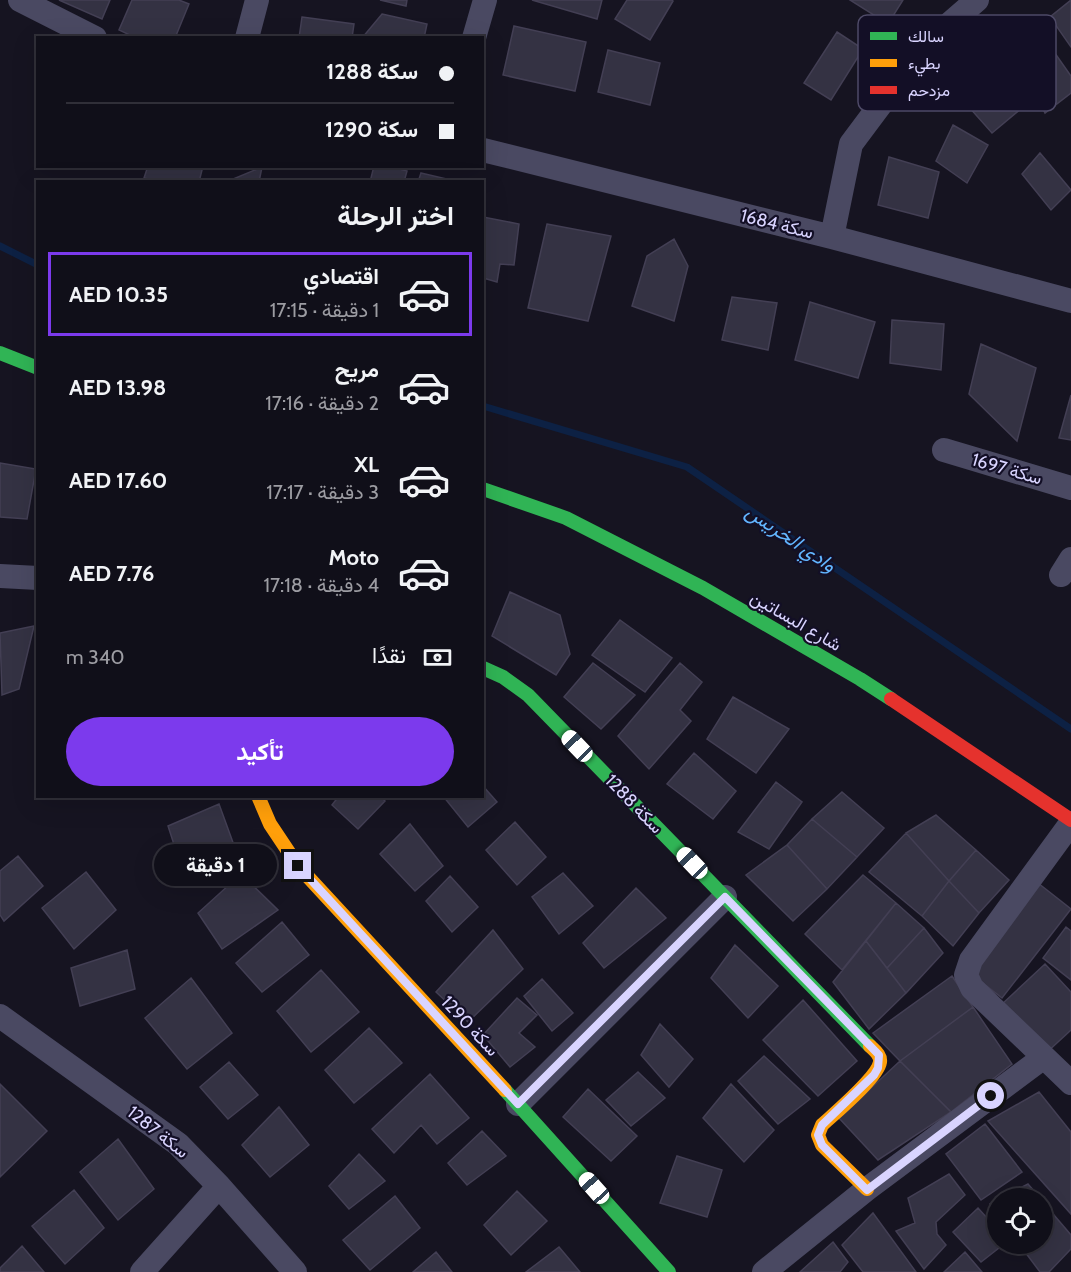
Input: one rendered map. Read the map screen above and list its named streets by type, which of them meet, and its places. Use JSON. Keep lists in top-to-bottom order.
{
  "streets": {
    "street": [
      "سكة 1684",
      "سكة 1697",
      "شارع البساتين",
      "سكة 1288",
      "سكة 1290",
      "سكة 1287"
    ]
  },
  "water": ["وادي الخريس"],
  "legend": ["سالك", "بطيء", "مزدحم"],
  "page": {
    "banner": ["سكة 1288", "سكة 1290"],
    "heading": "اختر الرحلة",
    "list": [
      {
        "name": "اقتصادي",
        "note": "1 دقيقة · 17:15",
        "value": "AED 10.35"
      },
      {
        "name": "مريح",
        "note": "2 دقيقة · 17:16",
        "value": "AED 13.98"
      },
      {
        "name": "XL",
        "note": "3 دقيقة · 17:17",
        "value": "AED 17.60"
      },
      {
        "name": "Moto",
        "note": "4 دقيقة · 17:18",
        "value": "AED 7.76"
      }
    ],
    "pay": ["نقدًا", "340 m"],
    "buttons": "تأكيد",
    "bubble": "1 دقيقة"
  }
}
